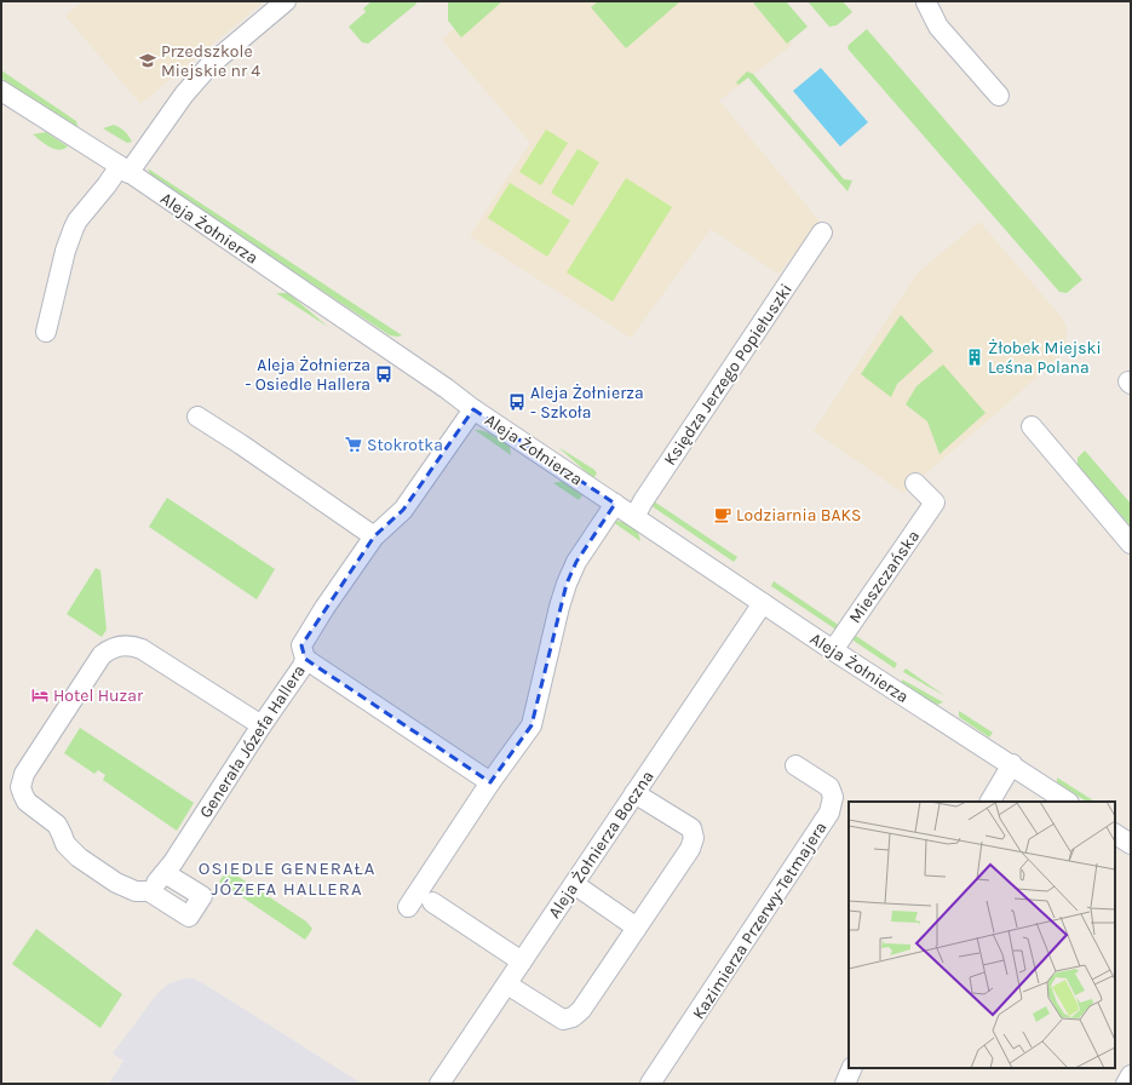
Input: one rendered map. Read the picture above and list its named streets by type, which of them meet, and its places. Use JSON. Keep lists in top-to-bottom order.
{
  "streets": {
    "street": [
      "Aleja Żołnierza",
      "Księdza Jerzego Popiełuszki",
      "Mieszczańska",
      "Generała Józefa Hallera",
      "Aleja Żołnierza Boczna",
      "Kazimierza Przerwy-Tetmajera"
    ]
  },
  "crossings": [
    ["Aleja Żołnierza", "Księdza Jerzego Popiełuszki"],
    ["Aleja Żołnierza", "Mieszczańska"],
    ["Aleja Żołnierza", "Generała Józefa Hallera"],
    ["Aleja Żołnierza", "Aleja Żołnierza Boczna"]
  ],
  "districts": ["OSIEDLE GENERAŁA JÓZEFA HALLERA"],
  "places": {
    "school or university": ["Przedszkole Miejskie nr 4"],
    "building": ["Żłobek Miejski Leśna Polana"],
    "bus stop": ["Aleja Żołnierza - Osiedle Hallera", "Aleja Żołnierza - Szkoła"],
    "supermarket": ["Stokrotka"],
    "cafe": ["Lodziarnia BAKS"],
    "hotel": ["Hotel Huzar"]
  }
}
